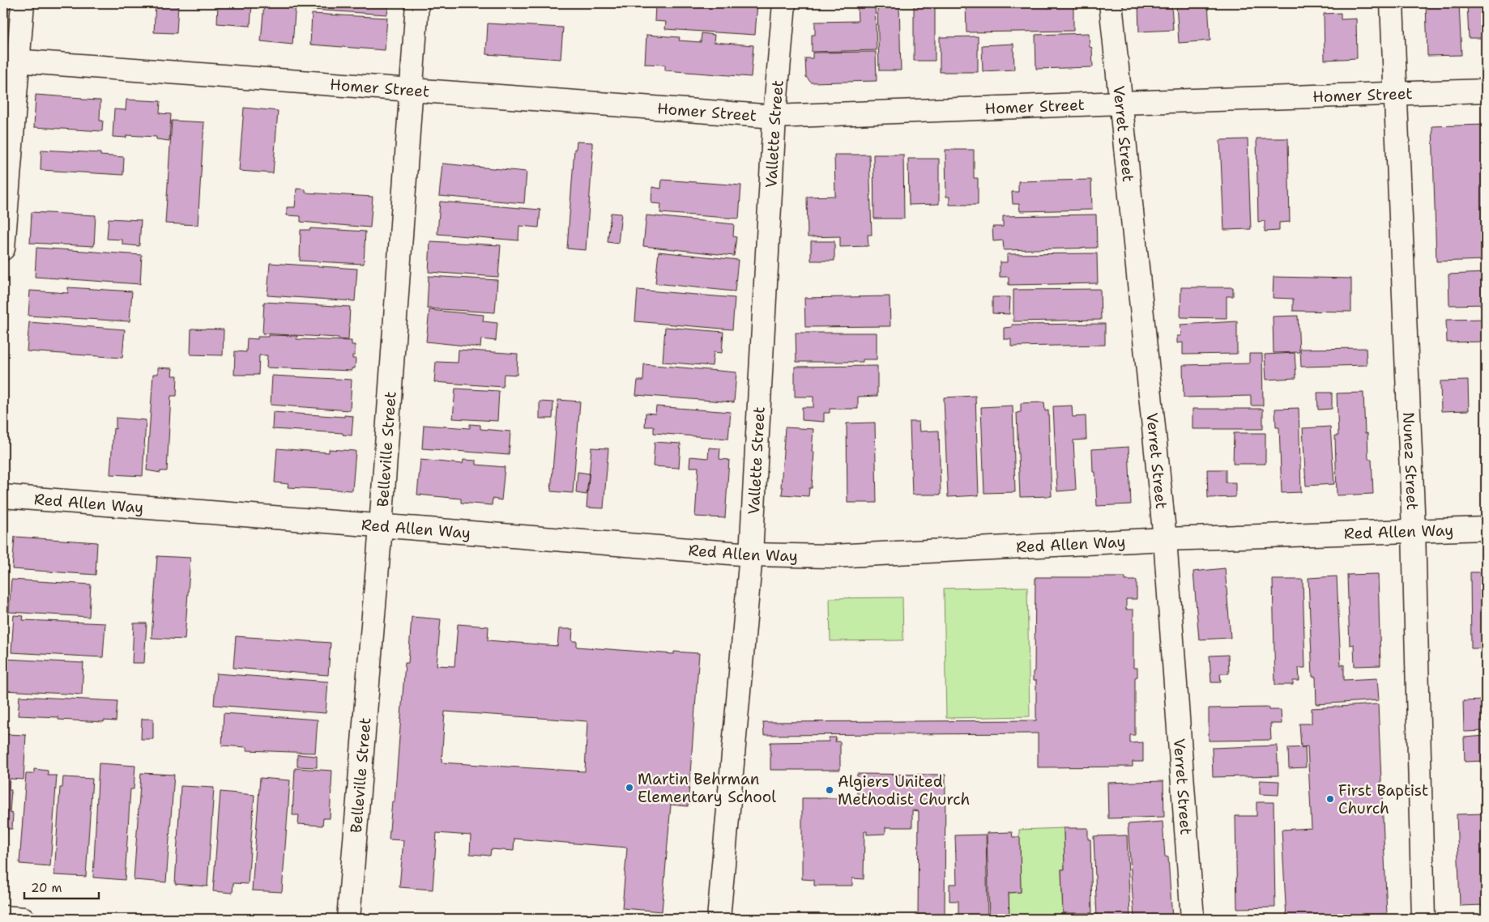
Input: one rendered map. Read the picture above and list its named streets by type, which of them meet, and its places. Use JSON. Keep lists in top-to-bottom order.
{
  "streets": {
    "street": [
      "Homer Street",
      "Vallette Street",
      "Verret Street",
      "Belleville Street",
      "Nunez Street",
      "Red Allen Way"
    ]
  },
  "crossings": [
    ["Homer Street", "Vallette Street"],
    ["Homer Street", "Verret Street"],
    ["Homer Street", "Belleville Street"],
    ["Homer Street", "Nunez Street"],
    ["Vallette Street", "Red Allen Way"],
    ["Verret Street", "Red Allen Way"],
    ["Belleville Street", "Red Allen Way"],
    ["Nunez Street", "Red Allen Way"]
  ],
  "places": ["Martin Behrman Elementary School", "Algiers United Methodist Church", "First Baptist Church"],
  "scale_bar": "20 m"
}
